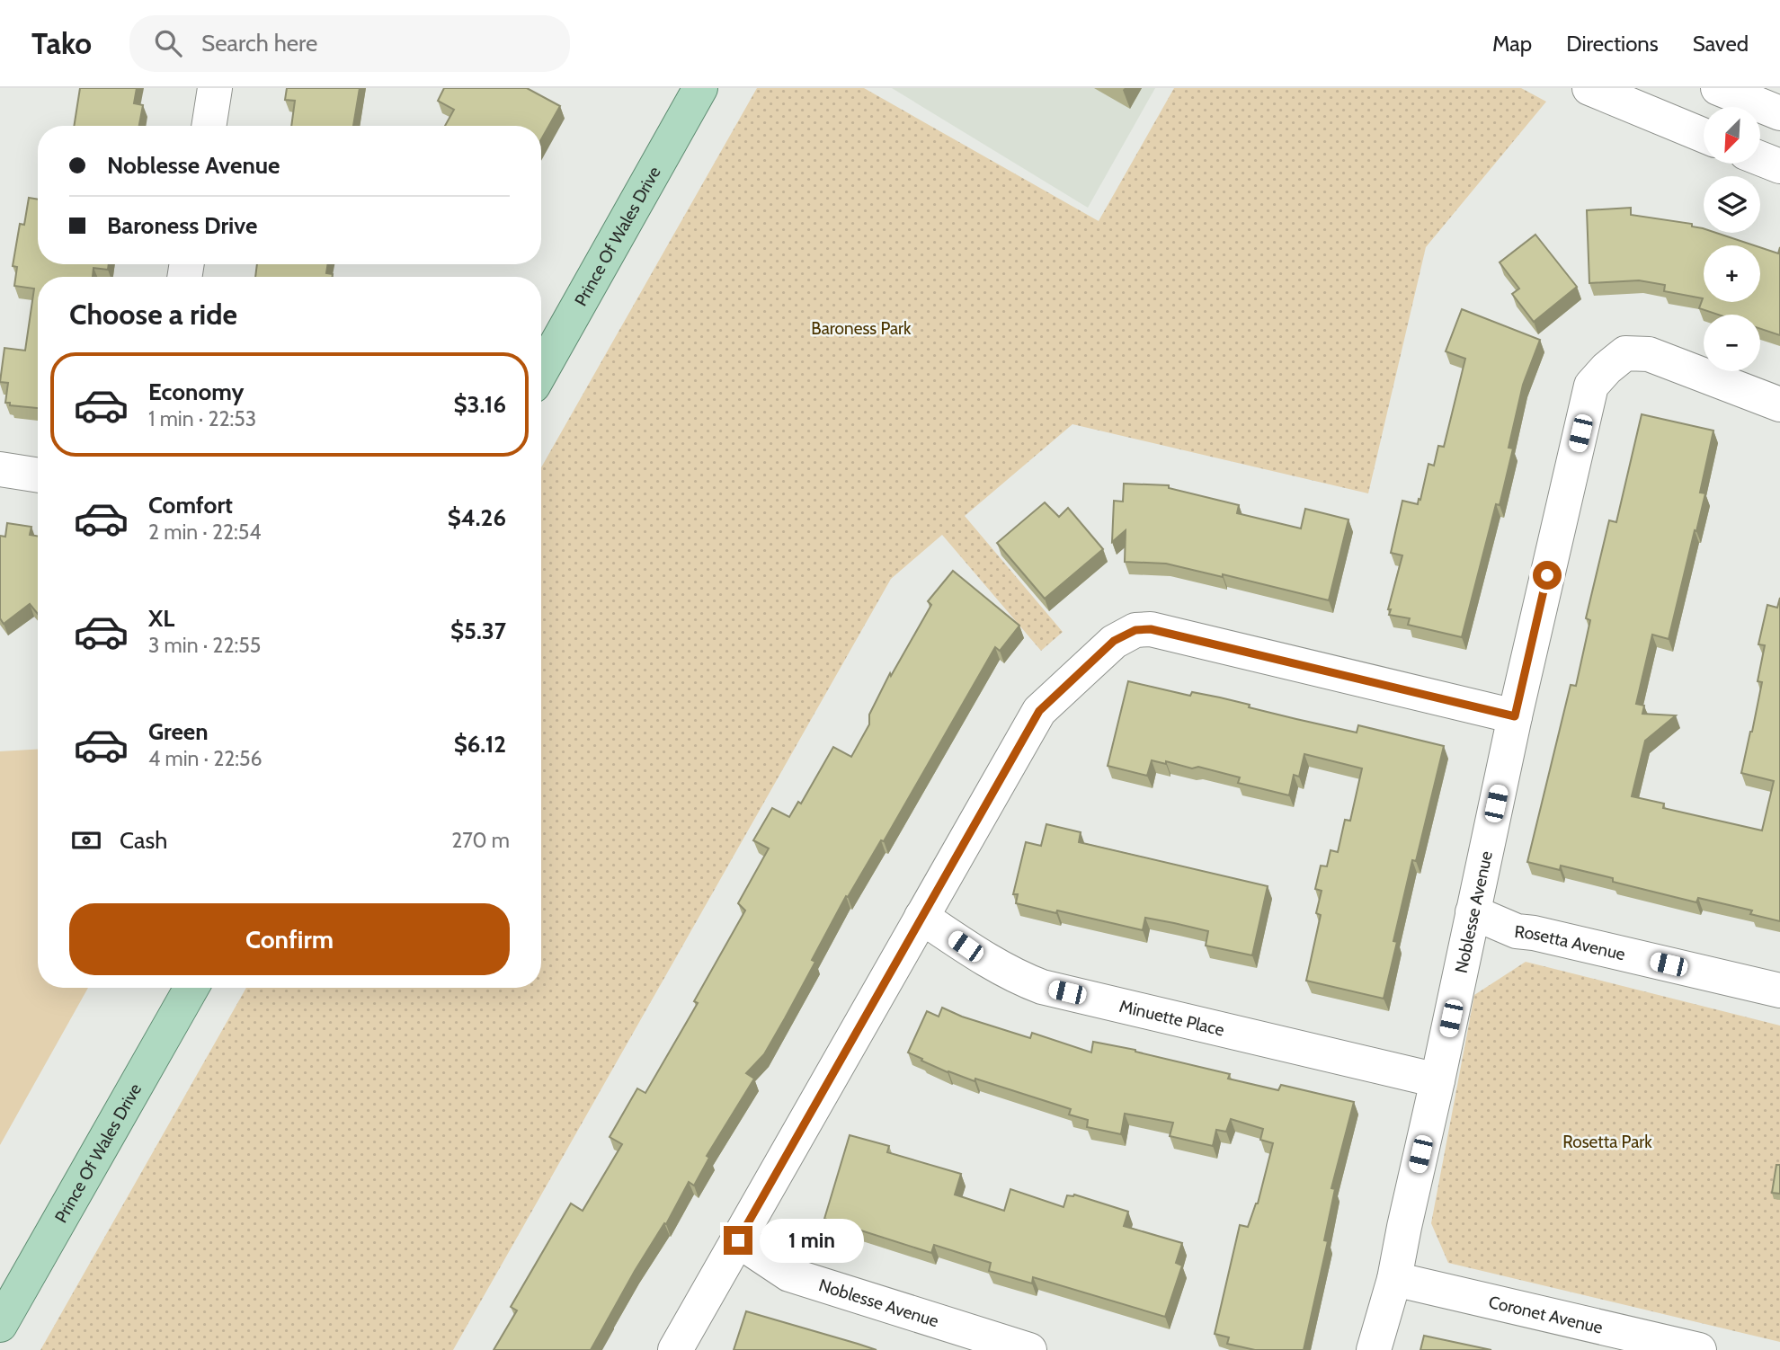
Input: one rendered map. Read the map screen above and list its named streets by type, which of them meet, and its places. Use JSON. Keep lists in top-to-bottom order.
{
  "streets": {
    "main road": ["Prince Of Wales Drive"],
    "street": [
      "Noblesse Avenue",
      "Rosetta Avenue",
      "Minuette Place",
      "Coronet Avenue"
    ]
  },
  "crossings": [
    ["Noblesse Avenue", "Rosetta Avenue"],
    ["Noblesse Avenue", "Minuette Place"],
    ["Noblesse Avenue", "Coronet Avenue"]
  ],
  "parks": ["Baroness Park", "Rosetta Park"],
  "north": "bottom left",
  "page": {
    "header": "Tako",
    "search": "Search here",
    "nav": ["Map", "Directions", "Saved"],
    "map_buttons": ["+", "−"],
    "banner": ["Noblesse Avenue", "Baroness Drive"],
    "heading": "Choose a ride",
    "list": [
      {
        "name": "Economy",
        "note": "1 min · 22:53",
        "value": "$3.16"
      },
      {
        "name": "Comfort",
        "note": "2 min · 22:54",
        "value": "$4.26"
      },
      {
        "name": "XL",
        "note": "3 min · 22:55",
        "value": "$5.37"
      },
      {
        "name": "Green",
        "note": "4 min · 22:56",
        "value": "$6.12"
      }
    ],
    "pay": ["Cash", "270 m"],
    "buttons": "Confirm",
    "bubble": "1 min"
  }
}
